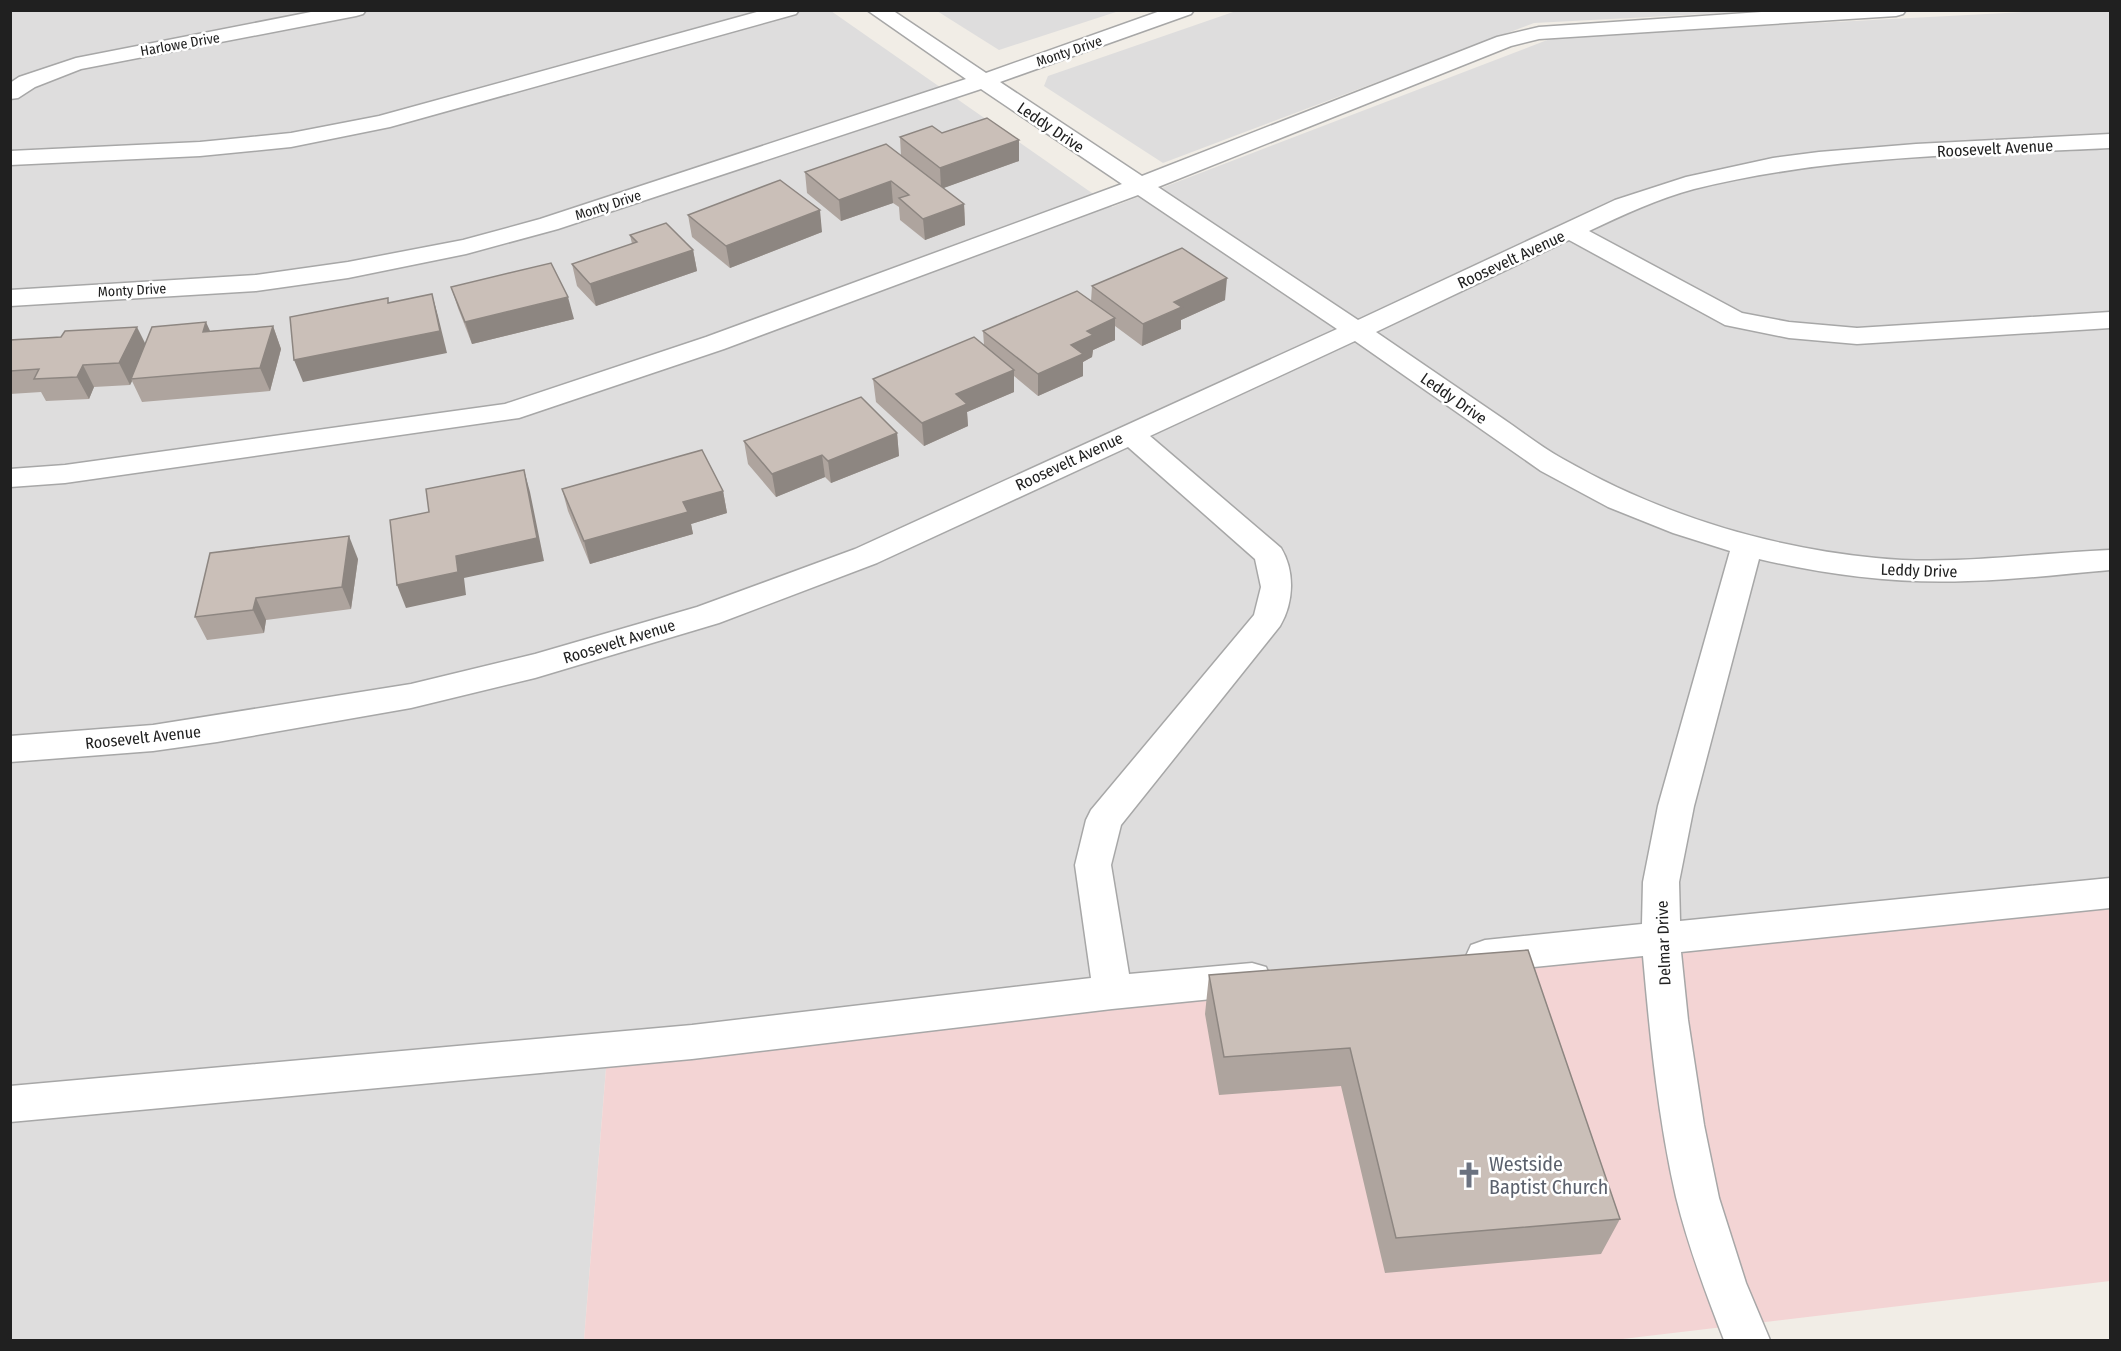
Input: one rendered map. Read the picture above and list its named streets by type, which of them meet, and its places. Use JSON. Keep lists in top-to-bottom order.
{
  "streets": {
    "street": [
      "Harlowe Drive",
      "Monty Drive",
      "Leddy Drive",
      "Roosevelt Avenue",
      "Delmar Drive"
    ]
  },
  "crossings": [
    ["Monty Drive", "Leddy Drive"],
    ["Leddy Drive", "Roosevelt Avenue"],
    ["Leddy Drive", "Delmar Drive"]
  ],
  "places": {
    "church": ["Westside Baptist Church"]
  }
}
